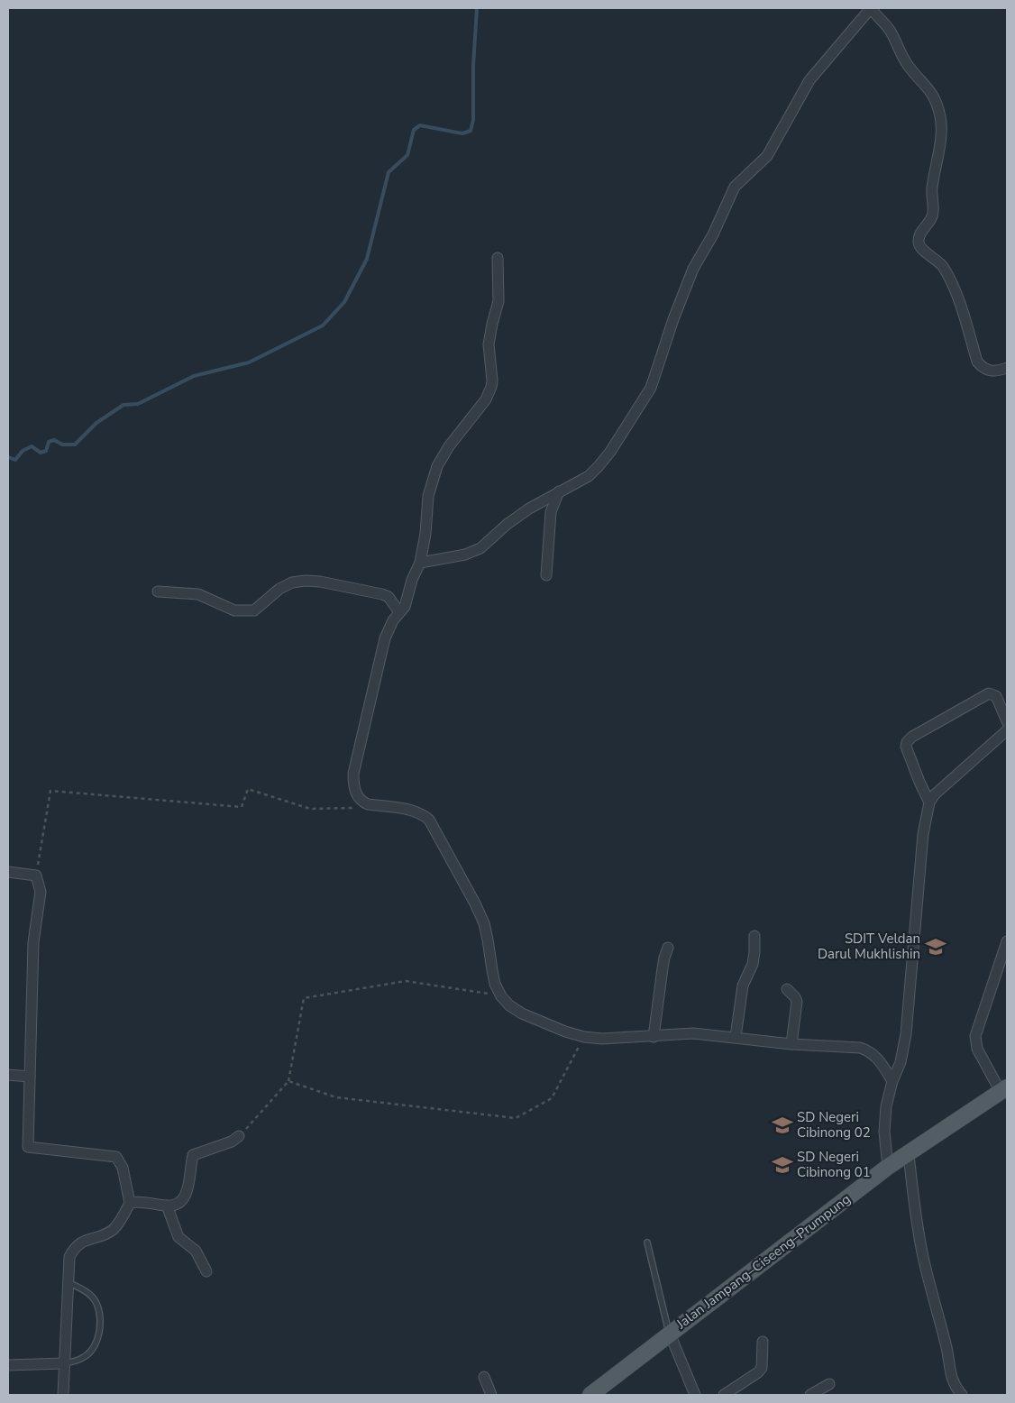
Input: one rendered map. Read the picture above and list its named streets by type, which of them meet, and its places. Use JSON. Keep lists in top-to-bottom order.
{
  "streets": {
    "main road": ["Jalan Jampang–Ciseeng–Prumpung"]
  },
  "places": {
    "school or university": ["SDIT Veldan Darul Mukhlishin", "SD Negeri Cibinong 02", "SD Negeri Cibinong 01"]
  }
}
